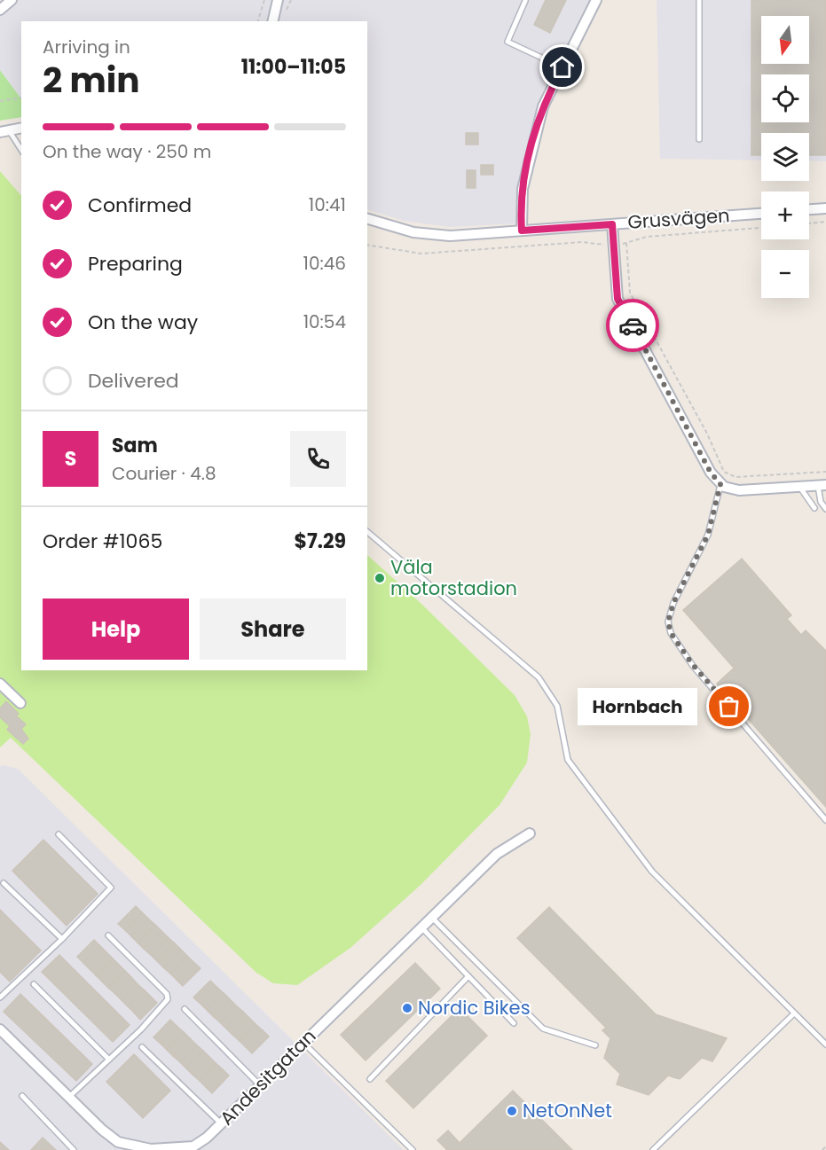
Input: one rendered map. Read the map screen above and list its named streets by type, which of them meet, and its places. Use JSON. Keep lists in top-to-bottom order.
{
  "streets": {
    "street": ["Grusvägen", "Andesitgatan"]
  },
  "places": [
    "Väla motorstadion",
    "Hornbach",
    "Nordic Bikes",
    "NetOnNet"
  ],
  "north": "bottom",
  "page": {
    "map_buttons": ["+", "−"],
    "heading": ["2 min", "Arriving in", "11:00–11:05"],
    "panel": [
      "Sam",
      "Courier · 4.8",
      "Order #1065",
      "$7.29"
    ],
    "bar": "On the way · 250 m",
    "list": [
      ["Confirmed", "10:41"],
      ["Preparing", "10:46"],
      ["On the way", "10:54"],
      "Delivered"
    ],
    "round": "S",
    "buttons": ["Help", "Share"],
    "bubble": "Hornbach"
  }
}
